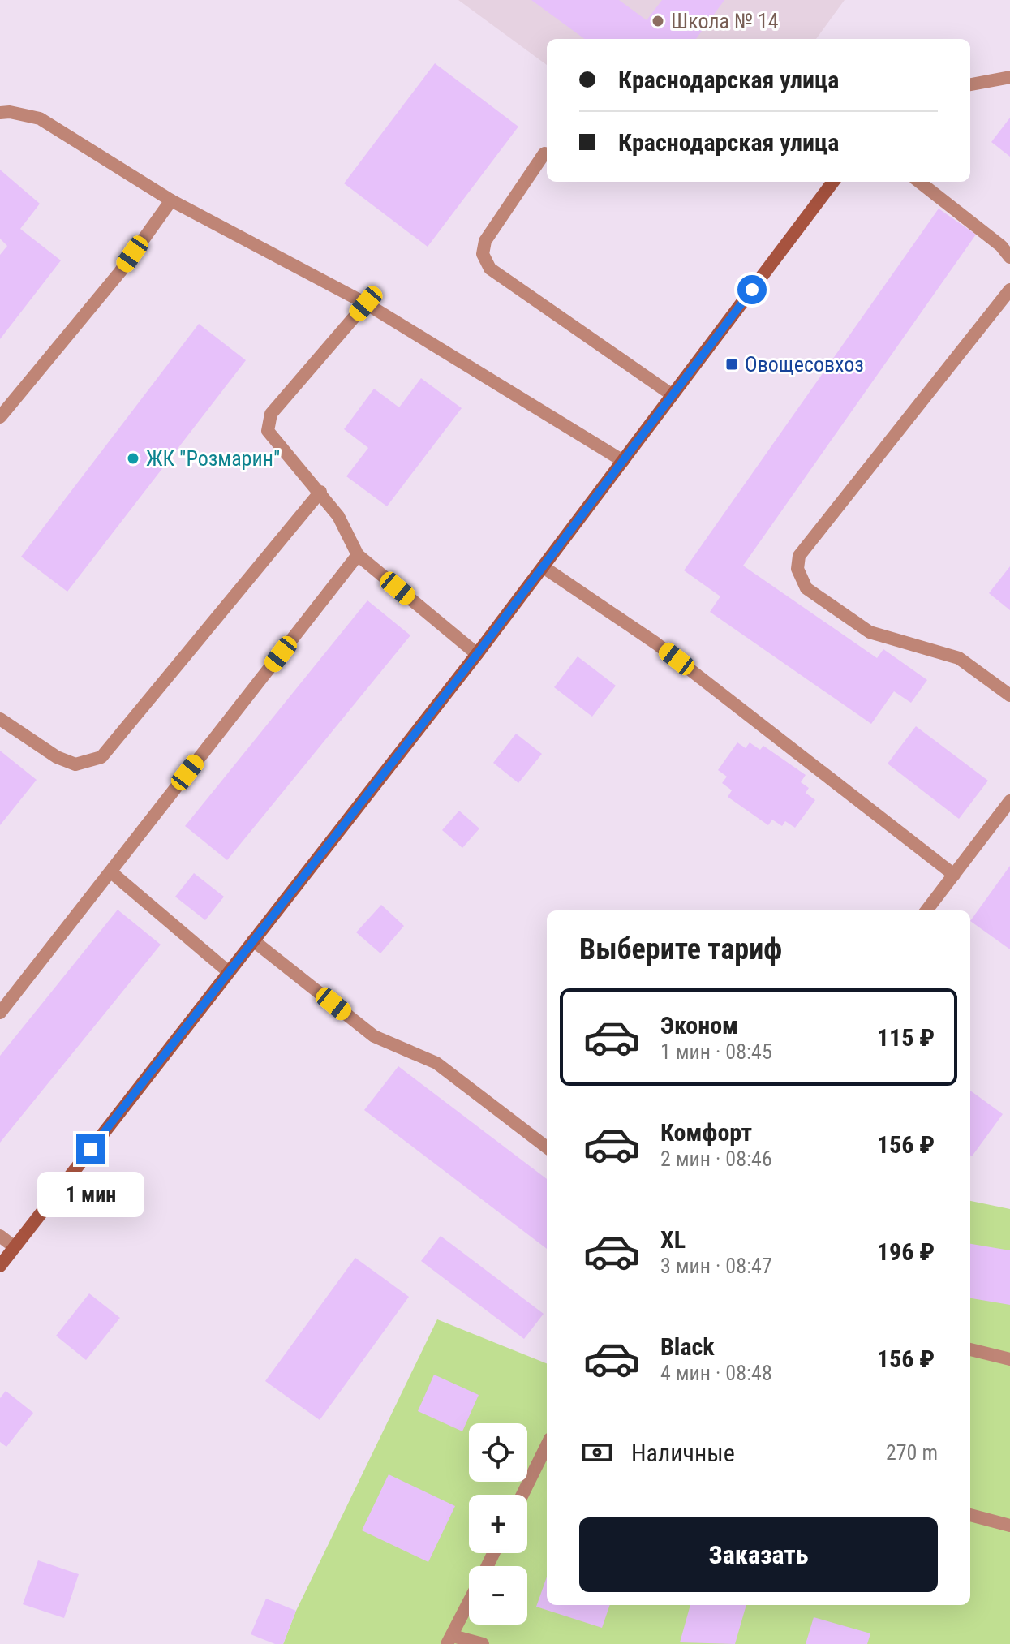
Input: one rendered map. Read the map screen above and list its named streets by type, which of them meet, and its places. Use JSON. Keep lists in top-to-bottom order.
{
  "places": {
    "other": ["Школа № 14", "ЖК \"Розмарин\""],
    "transit": ["Овощесовхоз"]
  },
  "page": {
    "banner": ["Краснодарская улица", "Краснодарская улица"],
    "heading": "Выберите тариф",
    "list": [
      {
        "name": "Эконом",
        "note": "1 мин · 08:45",
        "value": "115 ₽"
      },
      {
        "name": "Комфорт",
        "note": "2 мин · 08:46",
        "value": "156 ₽"
      },
      {
        "name": "XL",
        "note": "3 мин · 08:47",
        "value": "196 ₽"
      },
      {
        "name": "Black",
        "note": "4 мин · 08:48",
        "value": "156 ₽"
      }
    ],
    "bubble": "1 мин",
    "pay": ["Наличные", "270 m"],
    "map_buttons": ["+", "−"],
    "buttons": "Заказать"
  }
}
